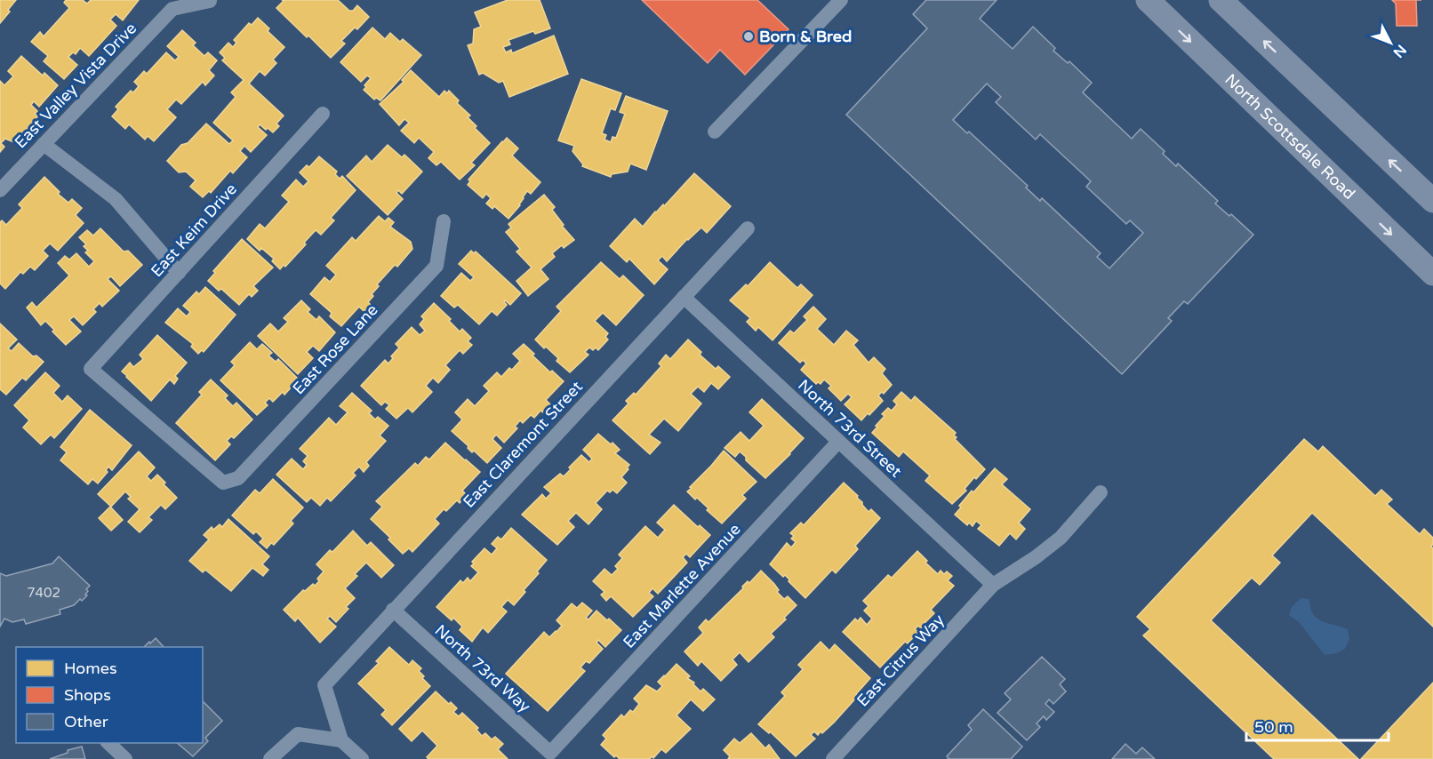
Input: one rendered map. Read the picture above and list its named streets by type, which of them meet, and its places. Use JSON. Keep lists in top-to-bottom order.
{
  "streets": {
    "main road": ["North Scottsdale Road"],
    "street": [
      "East Valley Vista Drive",
      "East Keim Drive",
      "East Rose Lane",
      "North 73rd Street",
      "East Claremont Street",
      "East Marlette Avenue",
      "East Citrus Way",
      "North 73rd Way"
    ]
  },
  "crossings": [
    ["East Keim Drive", "East Rose Lane"],
    ["North 73rd Street", "East Claremont Street"],
    ["North 73rd Street", "East Marlette Avenue"],
    ["North 73rd Street", "East Citrus Way"],
    ["East Claremont Street", "North 73rd Way"],
    ["East Marlette Avenue", "North 73rd Way"]
  ],
  "places": ["Born & Bred"],
  "house_numbers": ["7402"],
  "legend": ["Homes", "Shops", "Other"],
  "scale_bar": "50 m",
  "north": "bottom right"
}
